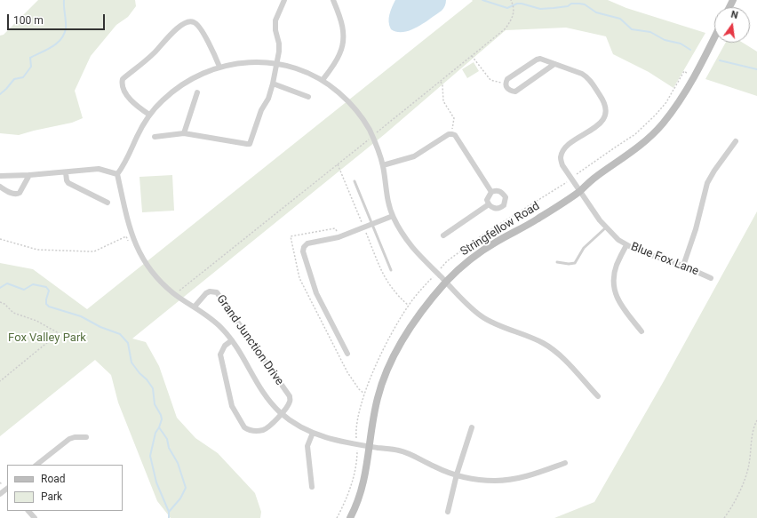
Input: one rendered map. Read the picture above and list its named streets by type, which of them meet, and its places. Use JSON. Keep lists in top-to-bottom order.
{
  "streets": {
    "main road": ["Stringfellow Road"],
    "street": ["Blue Fox Lane", "Grand Junction Drive"]
  },
  "crossings": [
    ["Stringfellow Road", "Blue Fox Lane"]
  ],
  "parks": ["Fox Valley Park"],
  "legend": ["Road", "Park"],
  "scale_bar": "100 m",
  "north": "top"
}
